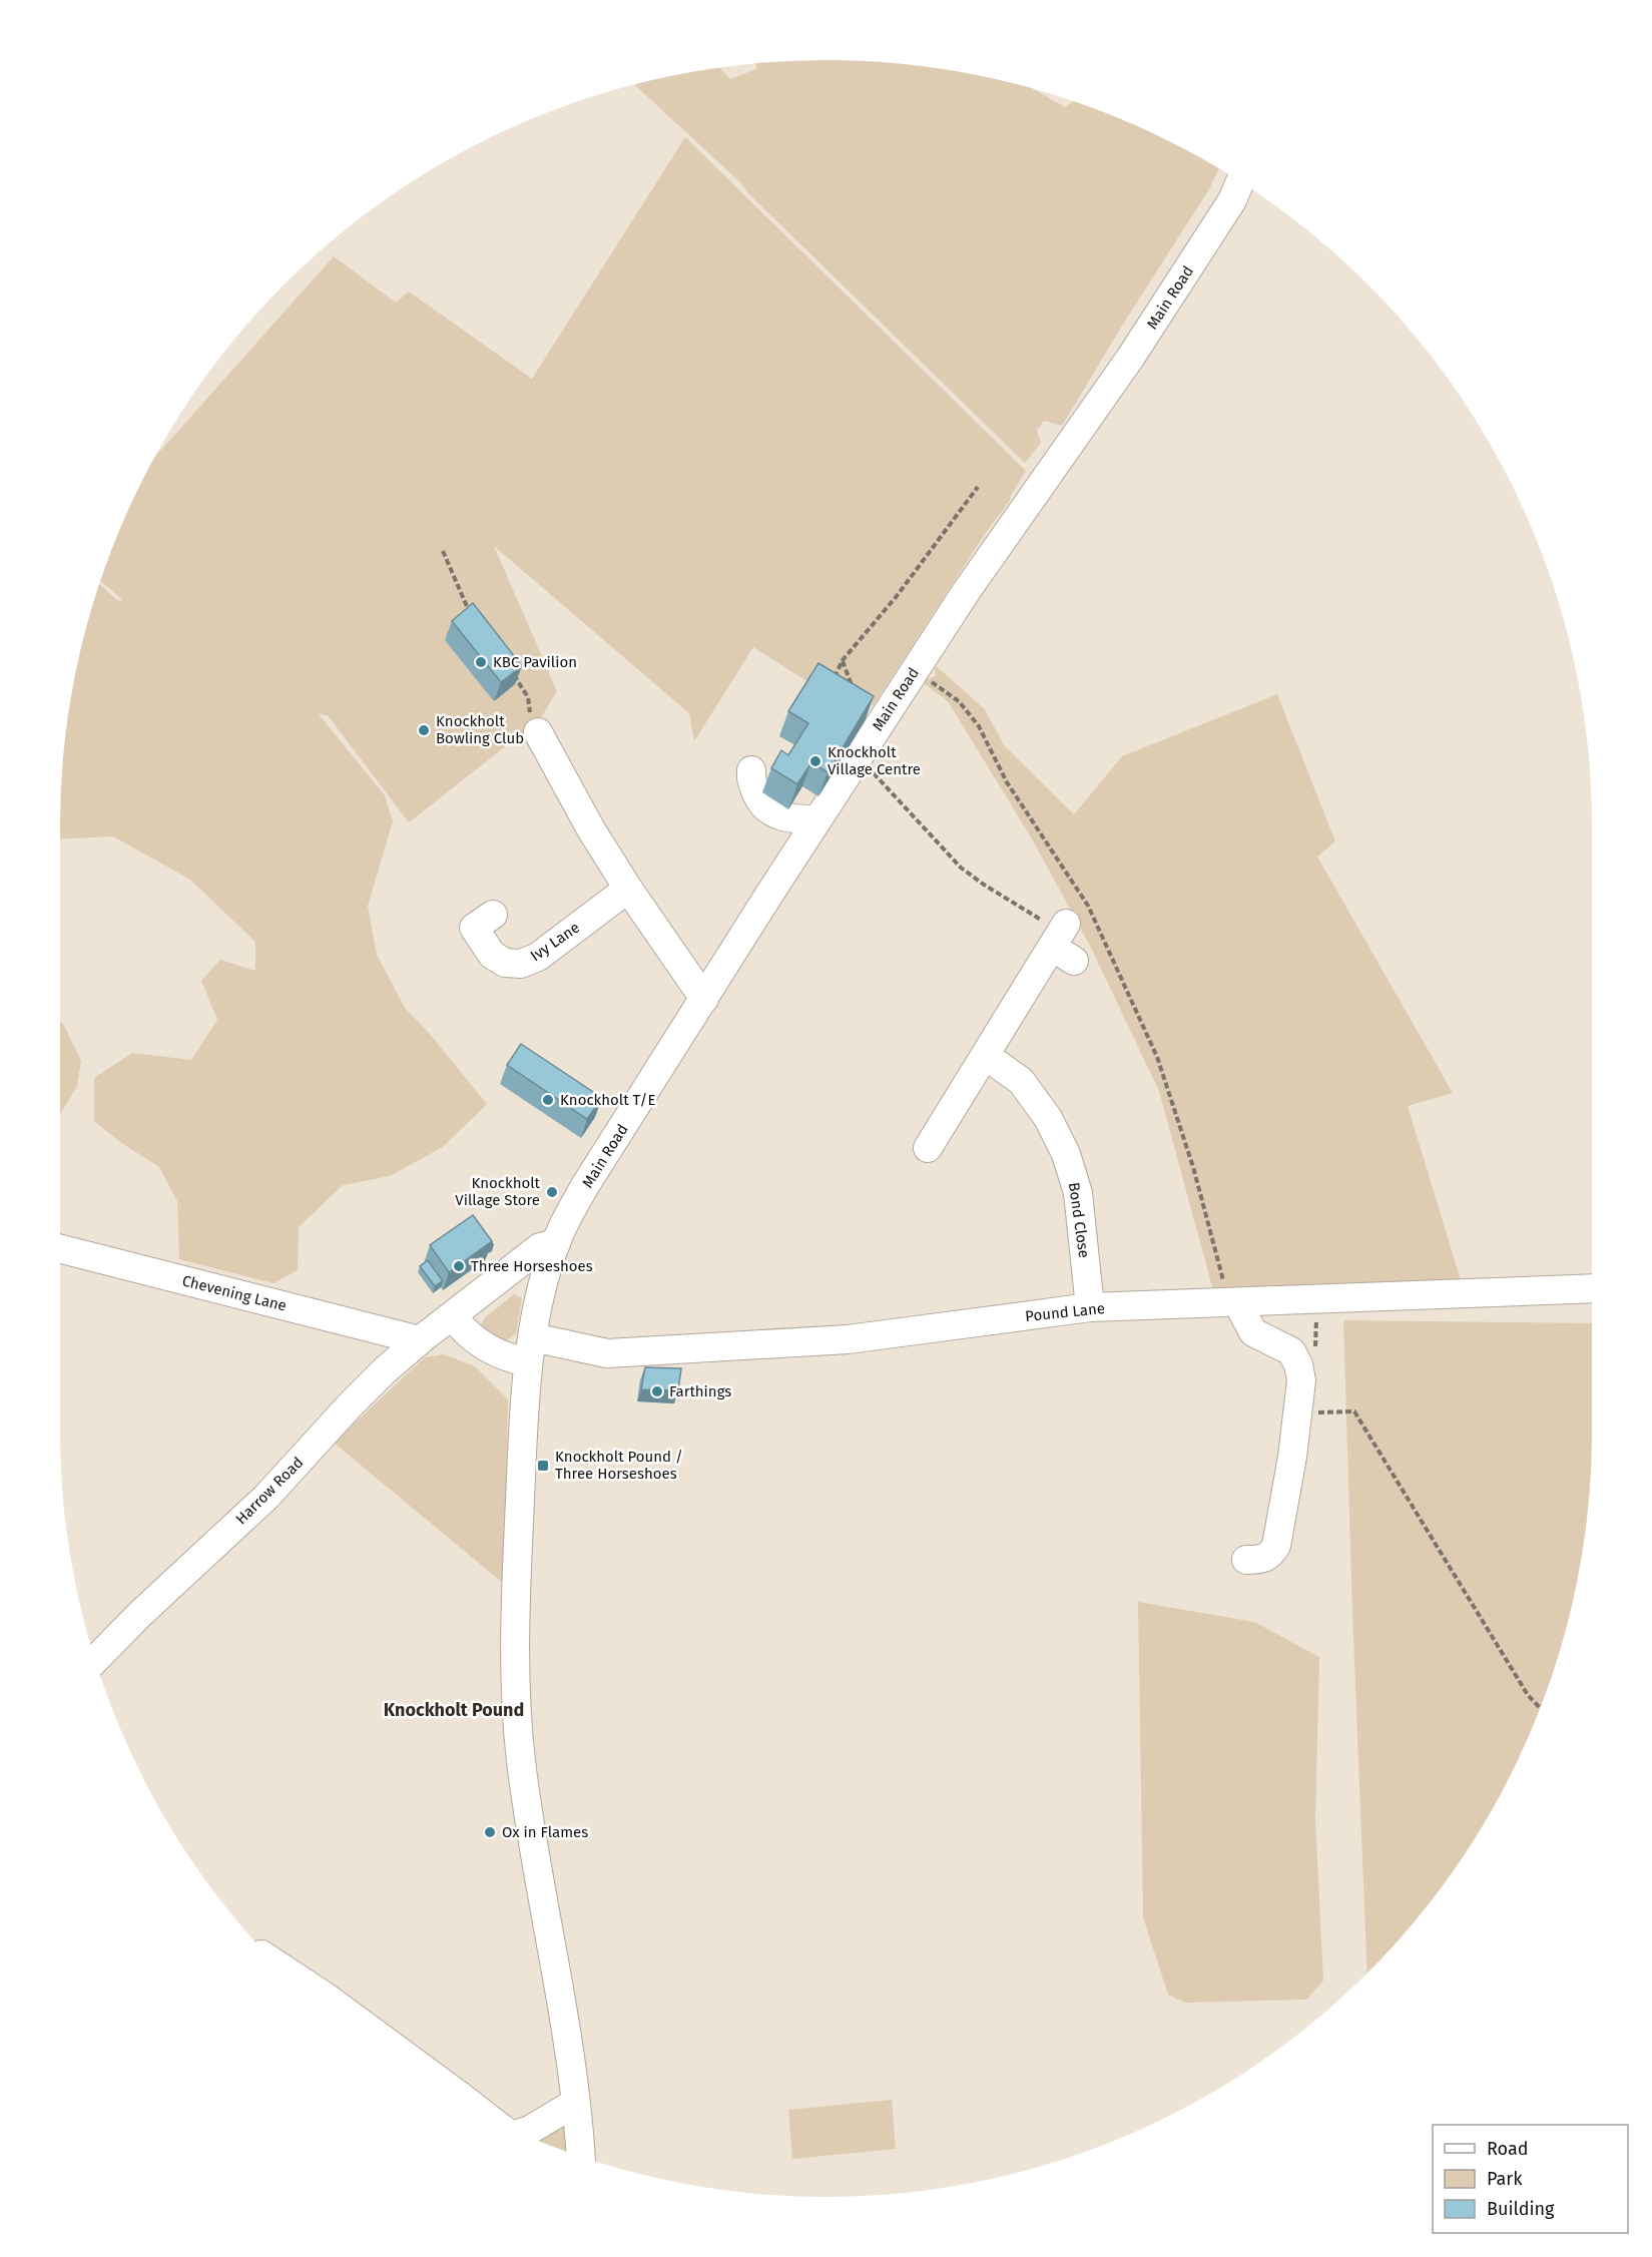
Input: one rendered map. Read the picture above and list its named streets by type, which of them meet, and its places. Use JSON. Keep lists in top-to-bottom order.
{
  "streets": {
    "street": [
      "Main Road",
      "Ivy Lane",
      "Bond Close",
      "Chevening Lane",
      "Pound Lane",
      "Harrow Road"
    ]
  },
  "crossings": [
    ["Main Road", "Pound Lane"],
    ["Main Road", "Harrow Road"],
    ["Bond Close", "Pound Lane"],
    ["Chevening Lane", "Harrow Road"],
    ["Pound Lane", "Harrow Road"]
  ],
  "districts": ["Knockholt Pound"],
  "places": {
    "other": [
      "KBC Pavilion",
      "Knockholt Bowling Club",
      "Knockholt Village Centre",
      "Knockholt T/E",
      "Knockholt Village Store",
      "Three Horseshoes",
      "Farthings",
      "Ox in Flames"
    ],
    "transit": ["Knockholt Pound / Three Horseshoes"]
  },
  "legend": ["Road", "Park", "Building"]
}
